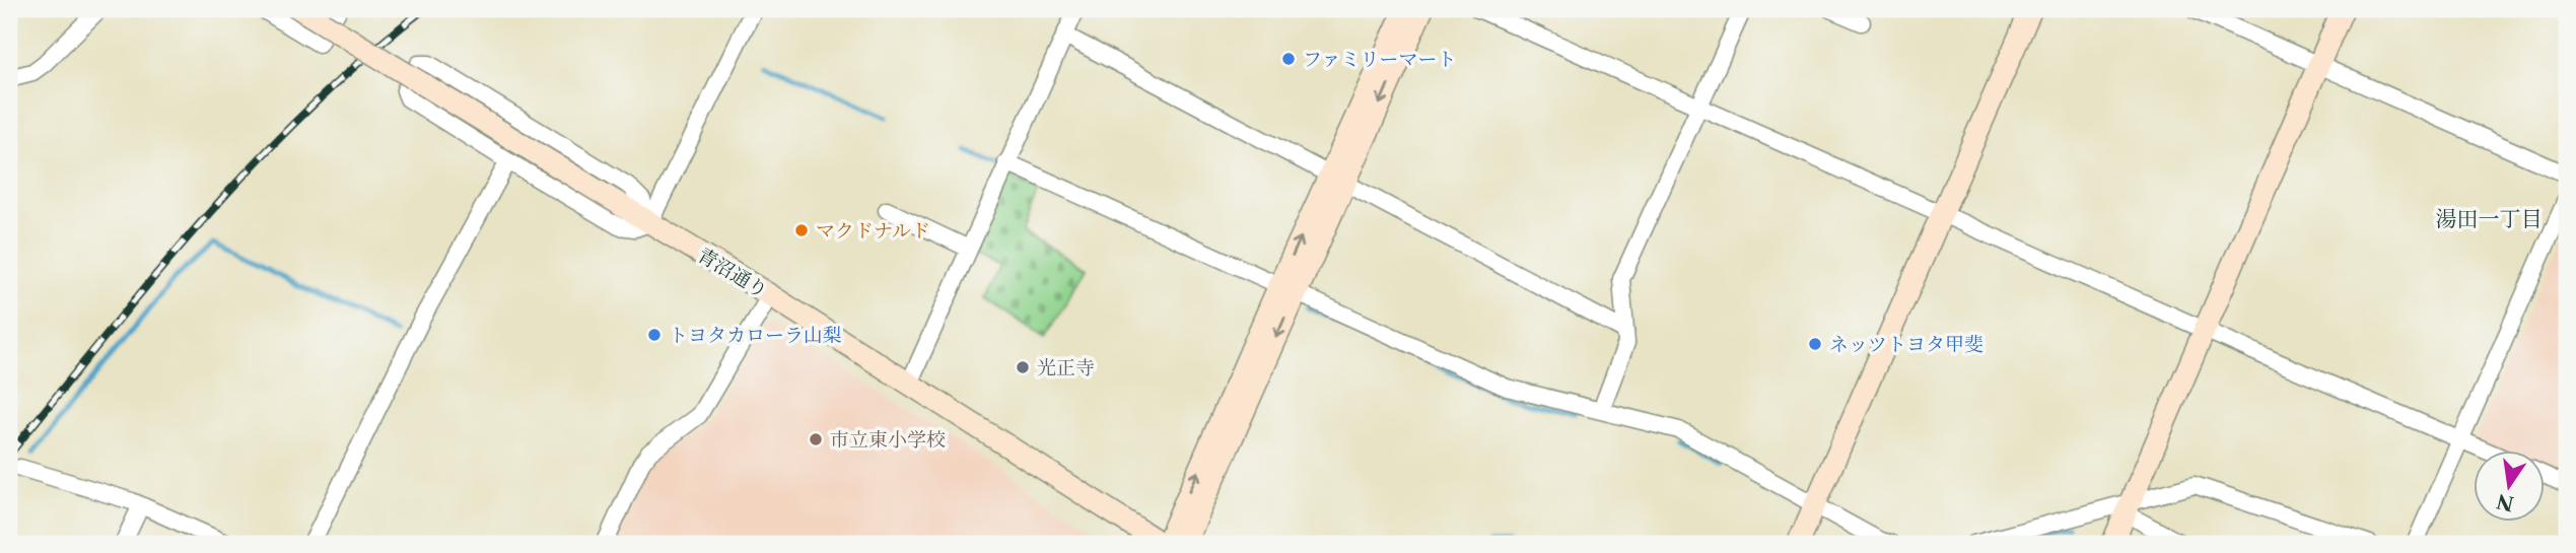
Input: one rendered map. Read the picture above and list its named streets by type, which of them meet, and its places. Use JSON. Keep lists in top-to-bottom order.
{
  "streets": {
    "street": ["青沼通り"]
  },
  "districts": ["湯田一丁目"],
  "places": [
    "ファミリーマート",
    "マクドナルド",
    "トヨタカローラ山梨",
    "ネッツトヨタ甲斐",
    "光正寺",
    "市立東小学校"
  ],
  "north": "bottom"
}
